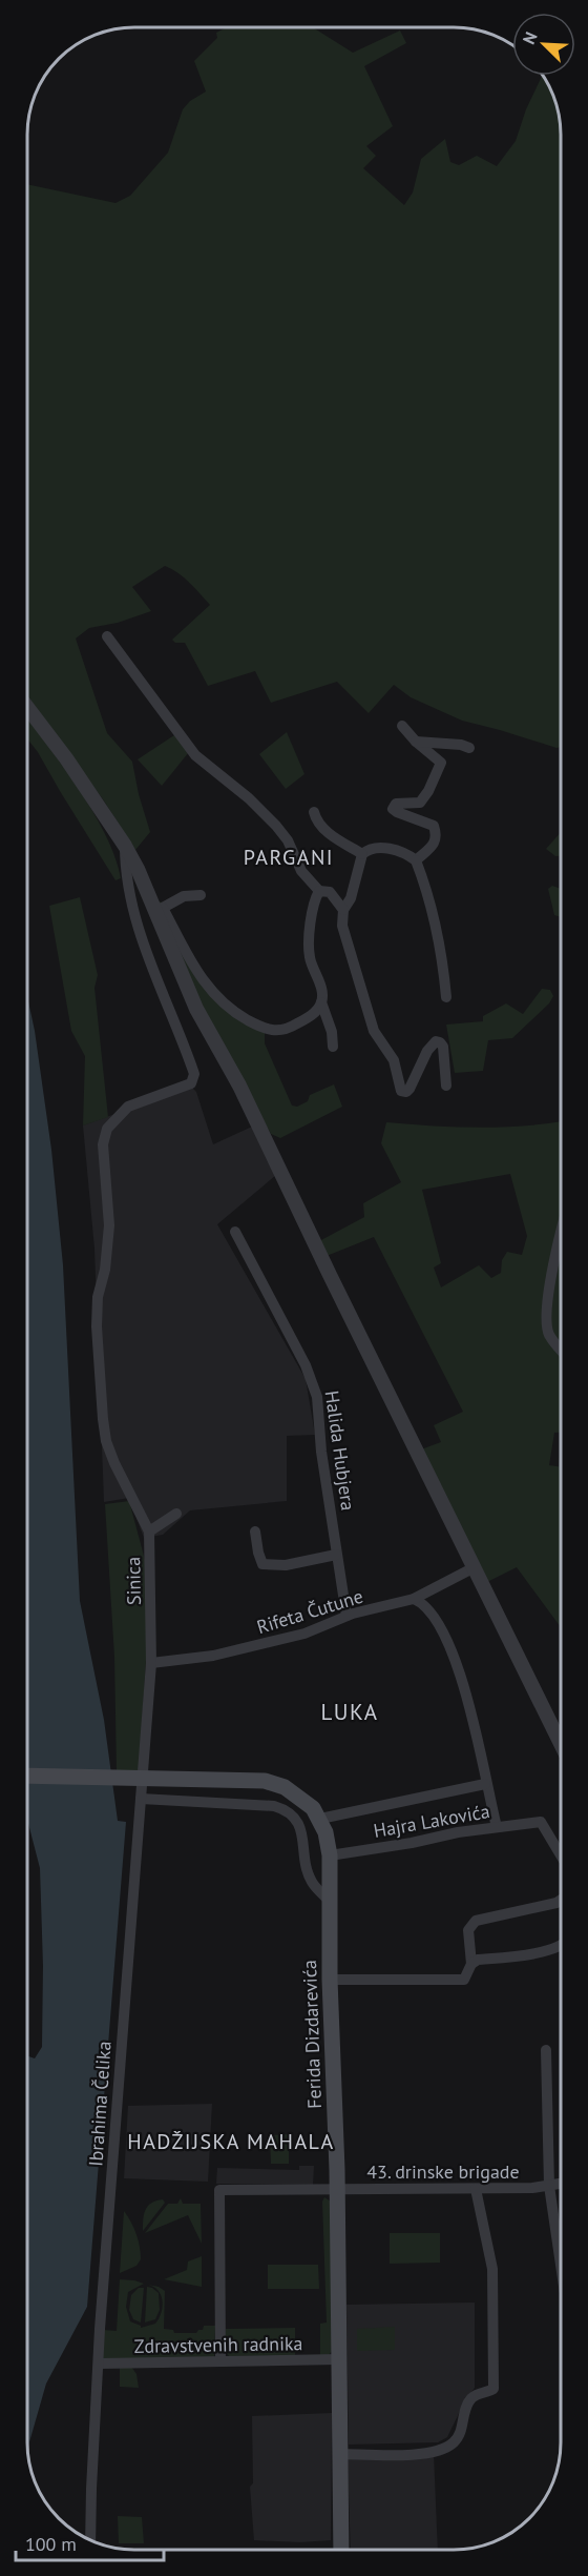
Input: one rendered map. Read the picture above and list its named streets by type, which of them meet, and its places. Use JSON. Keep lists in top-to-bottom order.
{
  "streets": {
    "main road": ["Ferida Dizdarevića"],
    "street": [
      "Halida Hubjera",
      "Sinica",
      "Rifeta Čutune",
      "Hajra Lakovića",
      "Ibrahima Čelika",
      "43. drinske brigade",
      "Zdravstvenih radnika"
    ]
  },
  "crossings": [
    ["Halida Hubjera", "Rifeta Čutune"],
    ["Sinica", "Rifeta Čutune"],
    ["Sinica", "Ibrahima Čelika"],
    ["Rifeta Čutune", "Ibrahima Čelika"],
    ["Hajra Lakovića", "Ferida Dizdarevića"],
    ["Ferida Dizdarevića", "43. drinske brigade"],
    ["Ferida Dizdarevića", "Zdravstvenih radnika"],
    ["Ibrahima Čelika", "Zdravstvenih radnika"],
    ["43. drinske brigade", "Zdravstvenih radnika"]
  ],
  "districts": ["PARGANI", "LUKA", "HADŽIJSKA MAHALA"],
  "scale_bar": "100 m",
  "north": "top left"
}
